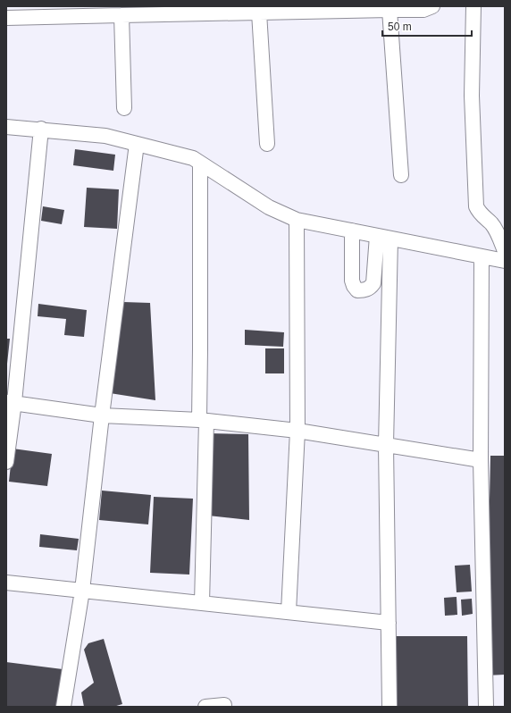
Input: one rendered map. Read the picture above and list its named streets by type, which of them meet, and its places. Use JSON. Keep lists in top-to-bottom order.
{
  "scale_bar": "50 m"
}
